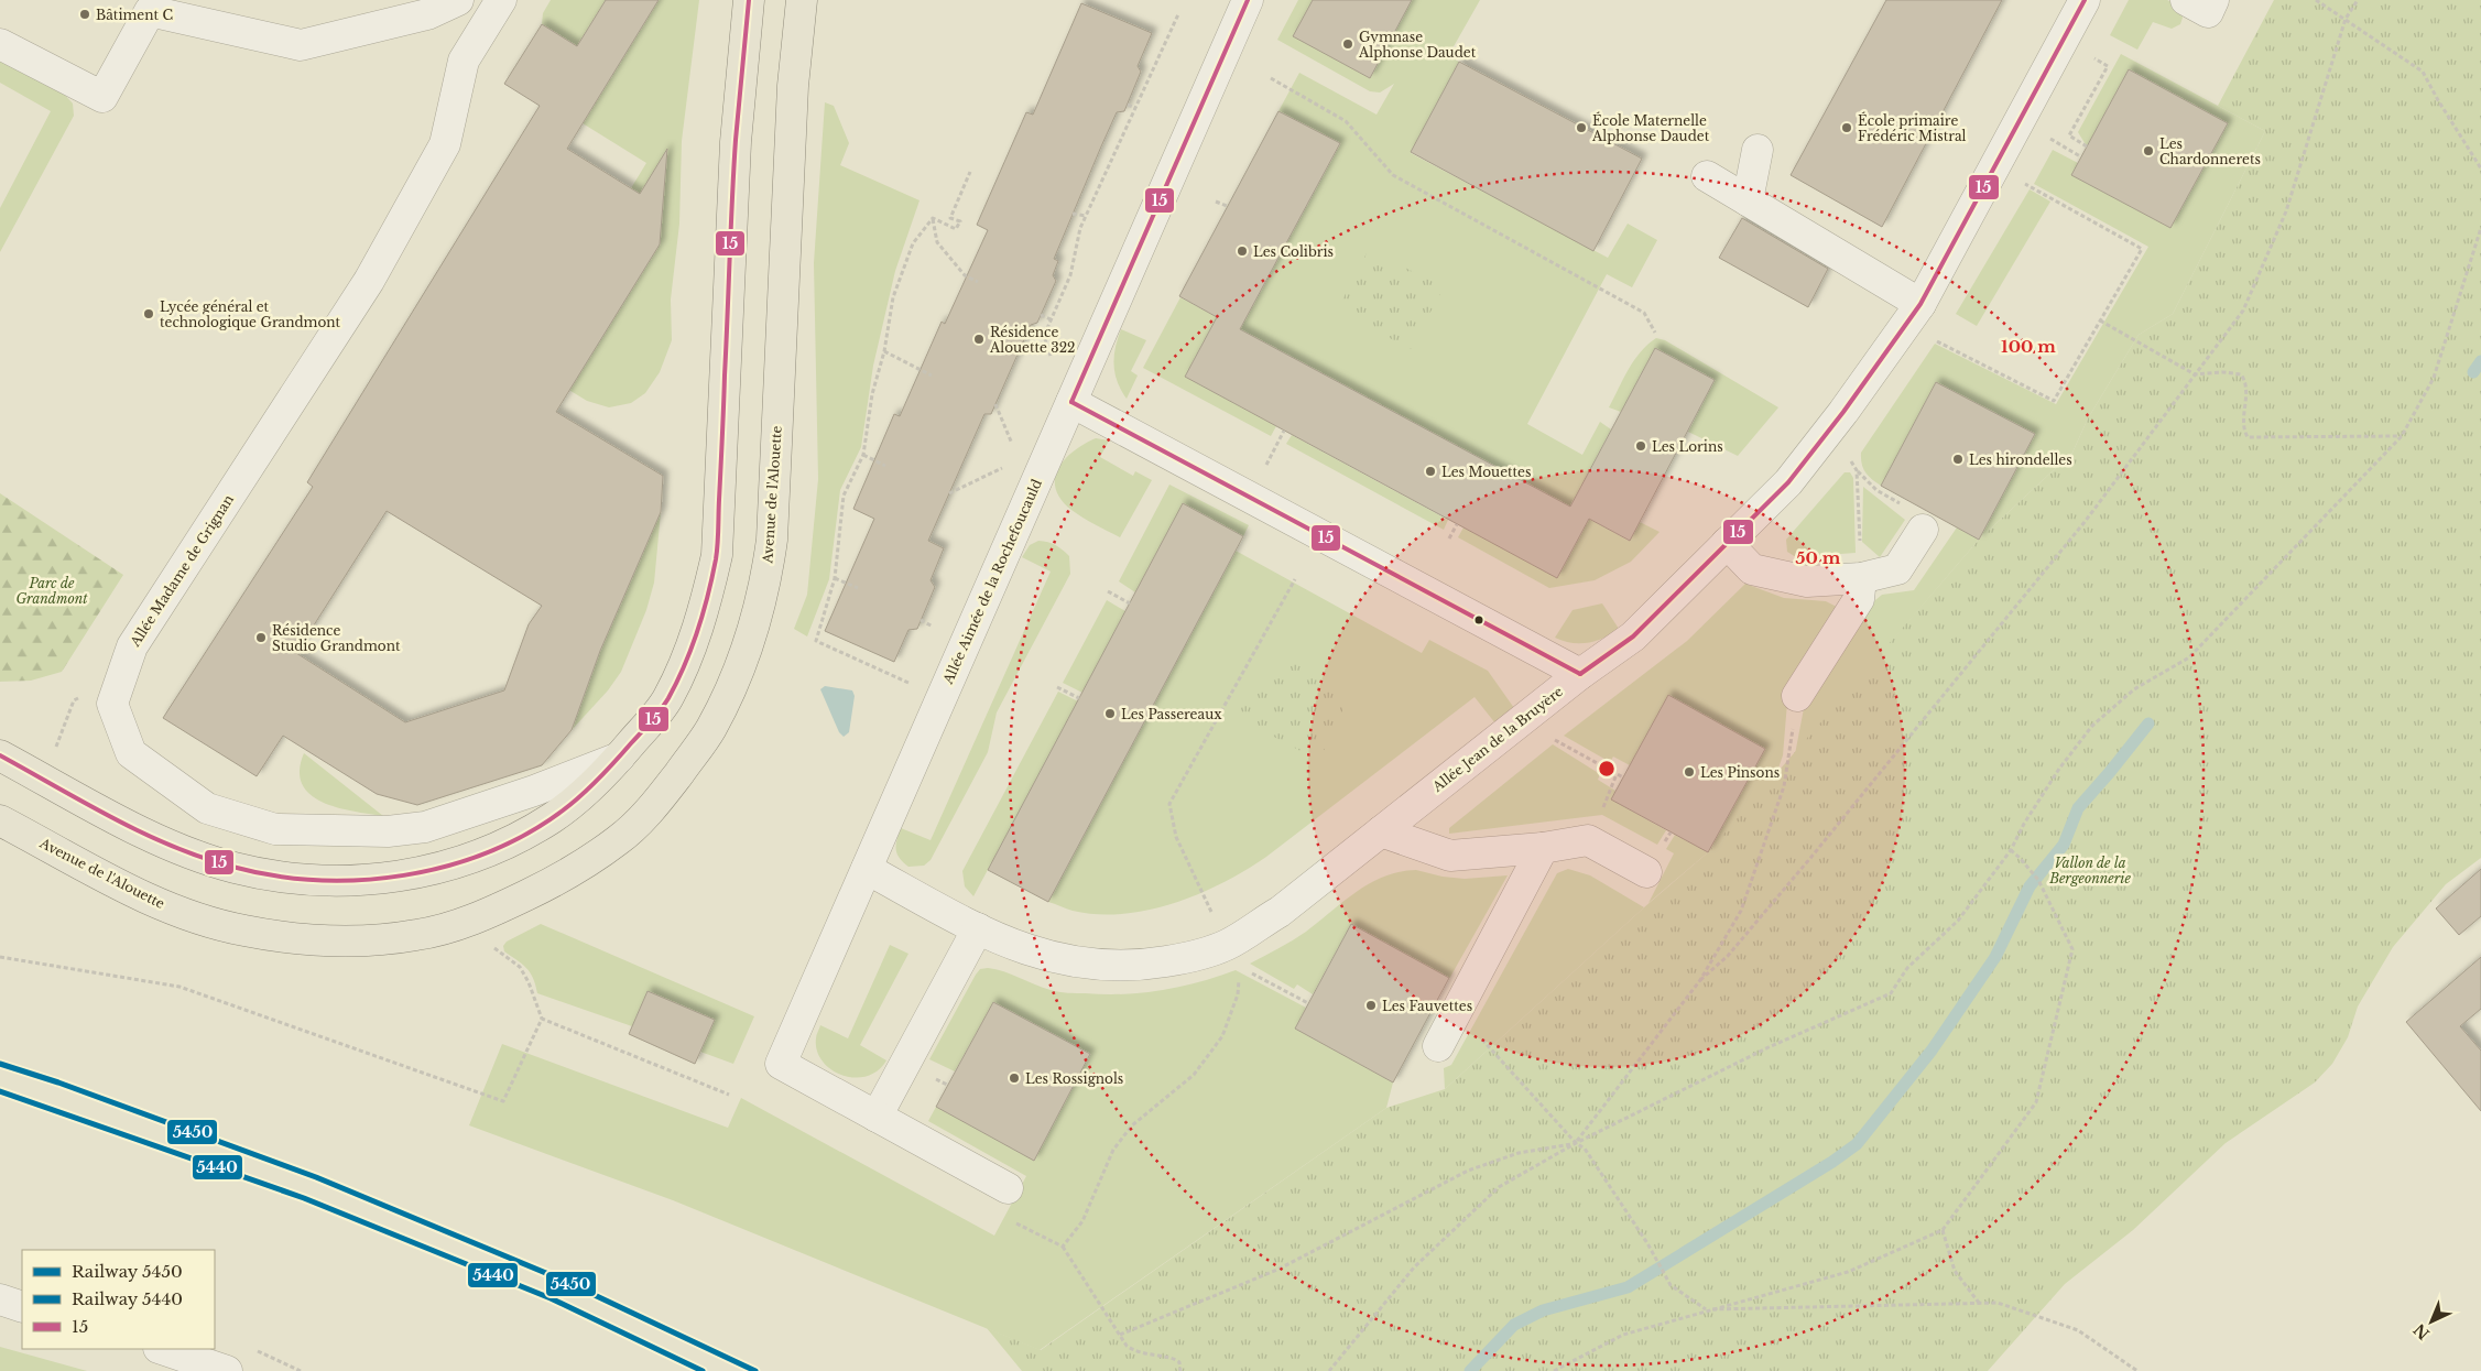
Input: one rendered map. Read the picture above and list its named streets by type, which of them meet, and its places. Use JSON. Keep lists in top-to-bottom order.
{
  "streets": {
    "main road": ["Avenue de l'Alouette"],
    "street": ["Allée Madame de Grignan", "Allée Aimée de la Rochefoucauld", "Allée Jean de la Bruyère"]
  },
  "crossings": [
    ["Allée Aimée de la Rochefoucauld", "Allée Jean de la Bruyère"]
  ],
  "parks": ["Parc de Grandmont", "Vallon de la Bergeonnerie"],
  "places": [
    "Bâtiment C",
    "Gymnase Alphonse Daudet",
    "École Maternelle Alphonse Daudet",
    "École primaire Frédéric Mistral",
    "Les Chardonnerets",
    "Les Colibris",
    "Lycée général et technologique Grandmont",
    "Résidence Alouette 322",
    "Les Lorins",
    "Les hirondelles",
    "Les Mouettes",
    "Résidence Studio Grandmont",
    "Les Passereaux",
    "Les Pinsons",
    "Les Fauvettes",
    "Les Rossignols"
  ],
  "lines": ["transit line 15", "rail line 5450", "rail line 5440"],
  "legend": ["Railway 5450", "Railway 5440", "15"],
  "north": "bottom left",
  "rings": ["100 m", "50 m"]
}
